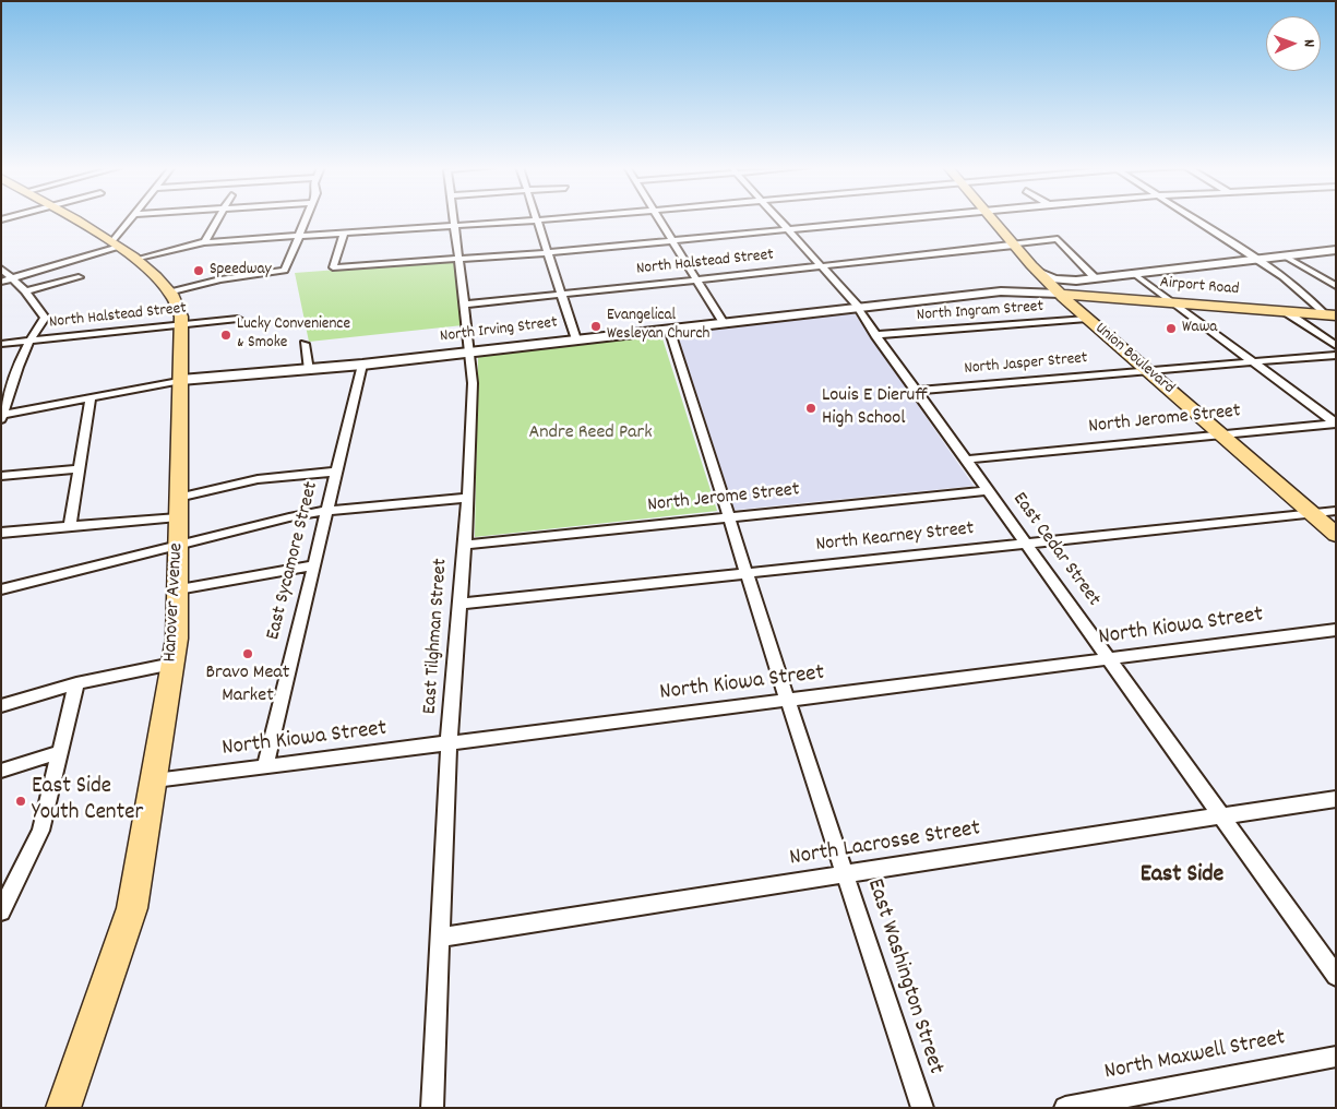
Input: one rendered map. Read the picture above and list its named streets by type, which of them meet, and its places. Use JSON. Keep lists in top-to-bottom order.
{
  "streets": {
    "main road": [
      "Airport Road",
      "North Irving Street",
      "Union Boulevard",
      "Hanover Avenue"
    ],
    "street": [
      "North Halstead Street",
      "North Ingram Street",
      "North Jasper Street",
      "North Jerome Street",
      "North Kearney Street",
      "East Cedar Street",
      "East Sycamore Street",
      "North Kiowa Street",
      "East Tilghman Street",
      "North Lacrosse Street",
      "East Washington Street",
      "North Maxwell Street"
    ]
  },
  "crossings": [
    ["North Halstead Street", "Union Boulevard"],
    ["North Halstead Street", "East Cedar Street"],
    ["North Halstead Street", "Hanover Avenue"],
    ["North Halstead Street", "East Tilghman Street"],
    ["Airport Road", "North Irving Street"],
    ["Airport Road", "Union Boulevard"],
    ["North Ingram Street", "Union Boulevard"],
    ["North Ingram Street", "East Cedar Street"],
    ["North Irving Street", "Union Boulevard"],
    ["North Irving Street", "East Cedar Street"],
    ["North Irving Street", "East Sycamore Street"],
    ["North Irving Street", "Hanover Avenue"],
    ["North Irving Street", "East Tilghman Street"],
    ["North Irving Street", "East Washington Street"],
    ["Union Boulevard", "North Jasper Street"],
    ["Union Boulevard", "North Jerome Street"],
    ["Union Boulevard", "North Kearney Street"],
    ["North Jasper Street", "East Cedar Street"],
    ["North Jerome Street", "East Cedar Street"],
    ["North Jerome Street", "East Tilghman Street"],
    ["North Jerome Street", "East Washington Street"],
    ["North Kearney Street", "East Cedar Street"],
    ["North Kearney Street", "East Tilghman Street"],
    ["North Kearney Street", "East Washington Street"],
    ["East Cedar Street", "North Kiowa Street"],
    ["East Cedar Street", "North Lacrosse Street"],
    ["East Sycamore Street", "North Kiowa Street"],
    ["Hanover Avenue", "North Kiowa Street"],
    ["North Kiowa Street", "East Tilghman Street"],
    ["North Kiowa Street", "East Washington Street"],
    ["East Tilghman Street", "North Lacrosse Street"],
    ["North Lacrosse Street", "East Washington Street"]
  ],
  "districts": ["East Side"],
  "parks": ["Andre Reed Park"],
  "places": [
    "Speedway",
    "Evangelical Wesleyan Church",
    "Wawa",
    "Lucky Convenience & Smoke",
    "Louis E Dieruff High School",
    "Bravo Meat Market",
    "East Side Youth Center"
  ],
  "north": "right"
}
